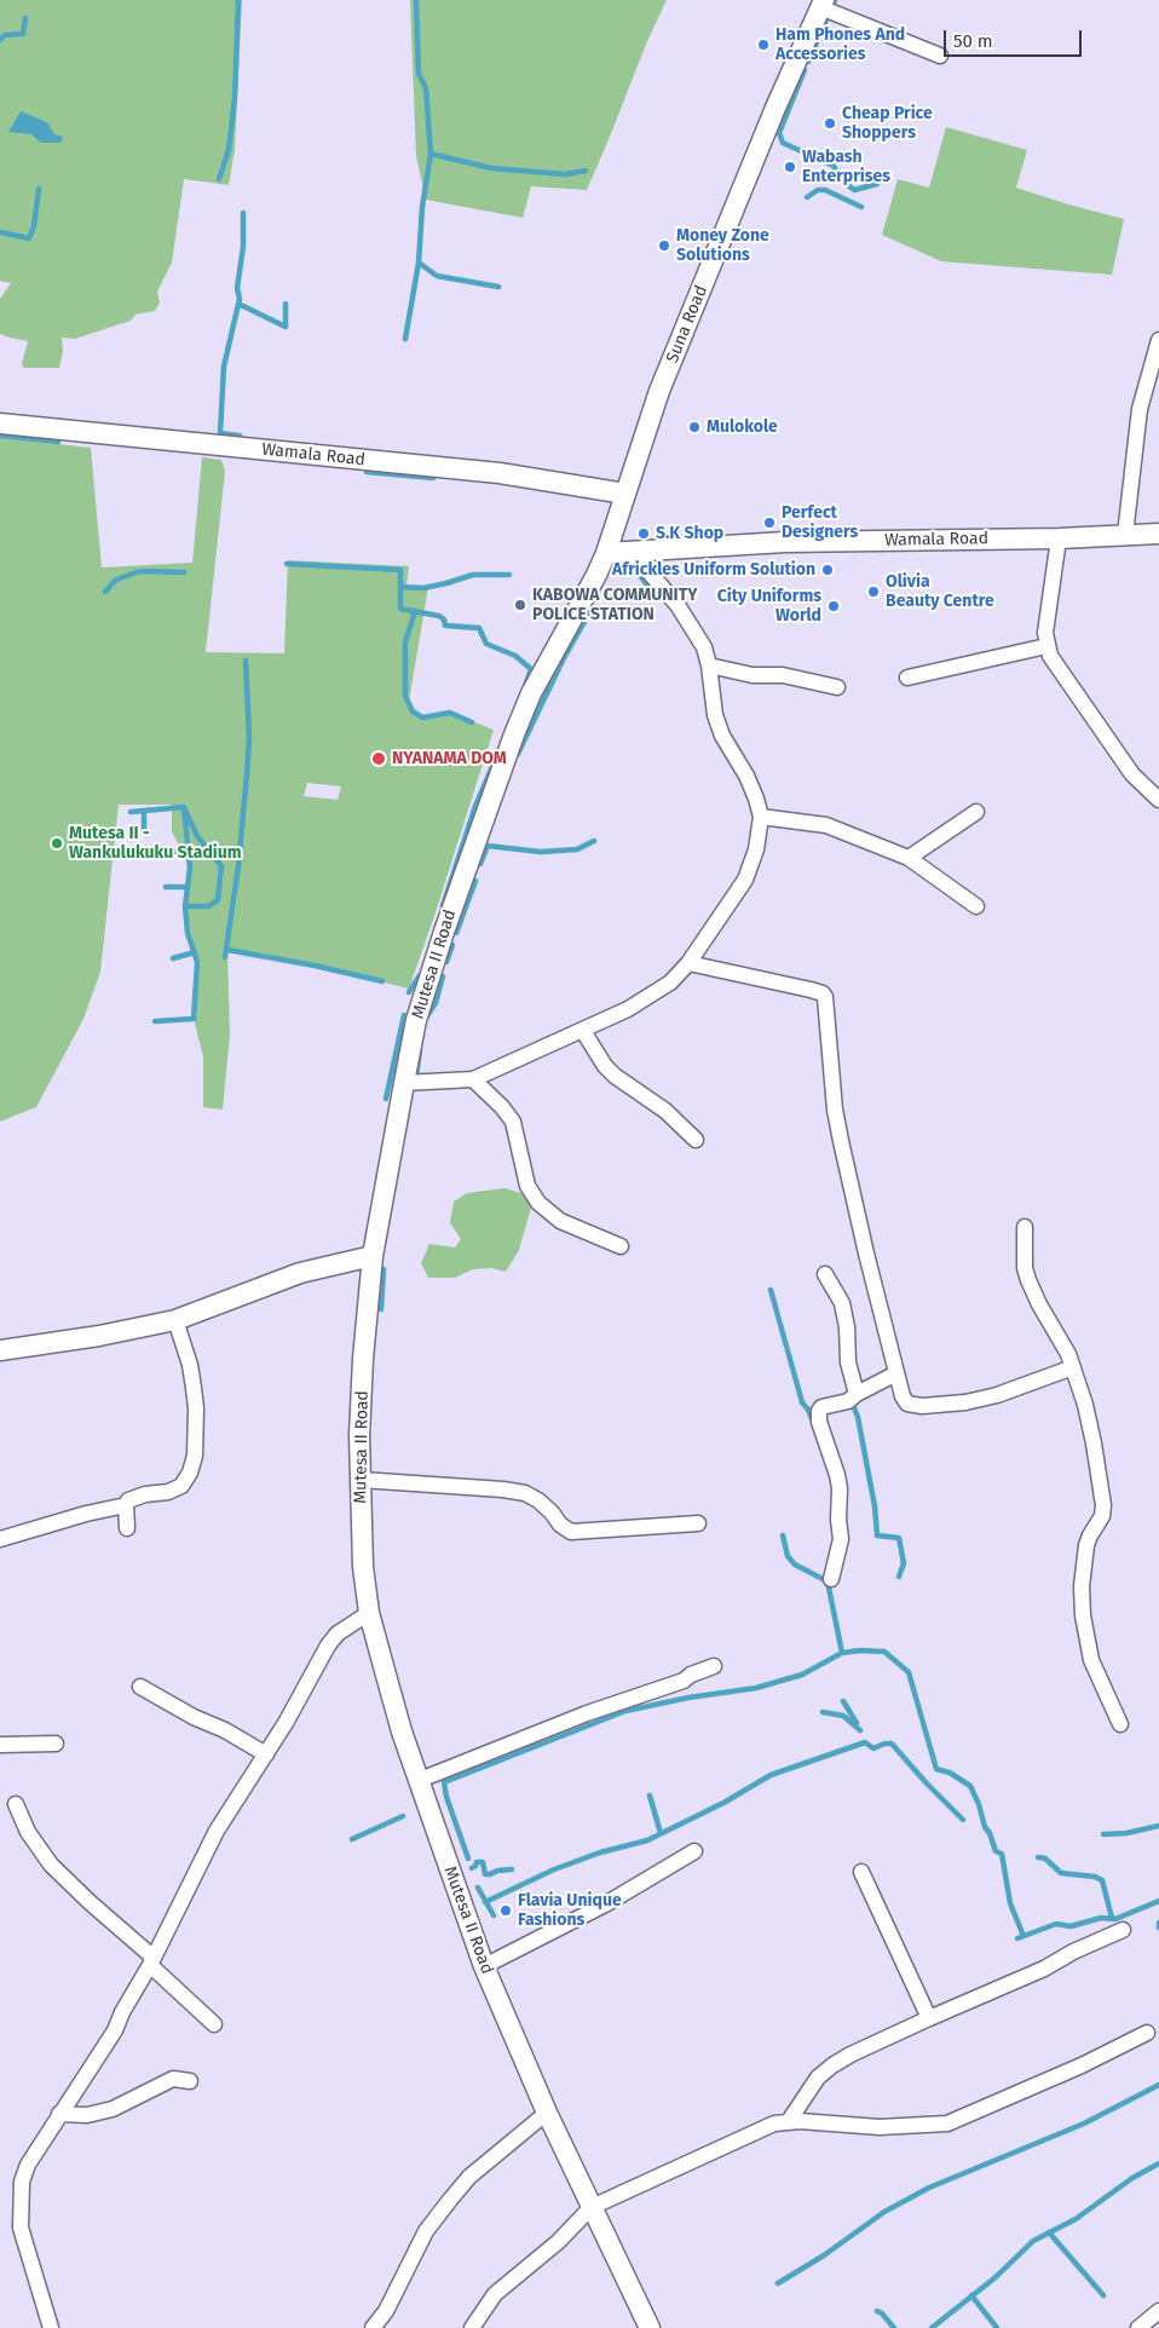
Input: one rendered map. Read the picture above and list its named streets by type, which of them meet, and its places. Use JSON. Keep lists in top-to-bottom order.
{
  "streets": {
    "street": ["Suna Road", "Wamala Road", "Mutesa II Road"]
  },
  "crossings": [
    ["Suna Road", "Wamala Road"],
    ["Suna Road", "Mutesa II Road"],
    ["Wamala Road", "Mutesa II Road"]
  ],
  "places": [
    "Ham Phones And Accessories",
    "Cheap Price Shoppers",
    "Wabash Enterprises",
    "Money Zone Solutions",
    "Mulokole",
    "Perfect Designers",
    "S.K Shop",
    "Africkles Uniform Solution",
    "Olivia Beauty Centre",
    "KABOWA COMMUNITY POLICE STATION",
    "City Uniforms World",
    "NYANAMA DOM",
    "Mutesa II - Wankulukuku Stadium",
    "Flavia Unique Fashions"
  ],
  "scale_bar": "50 m"
}
